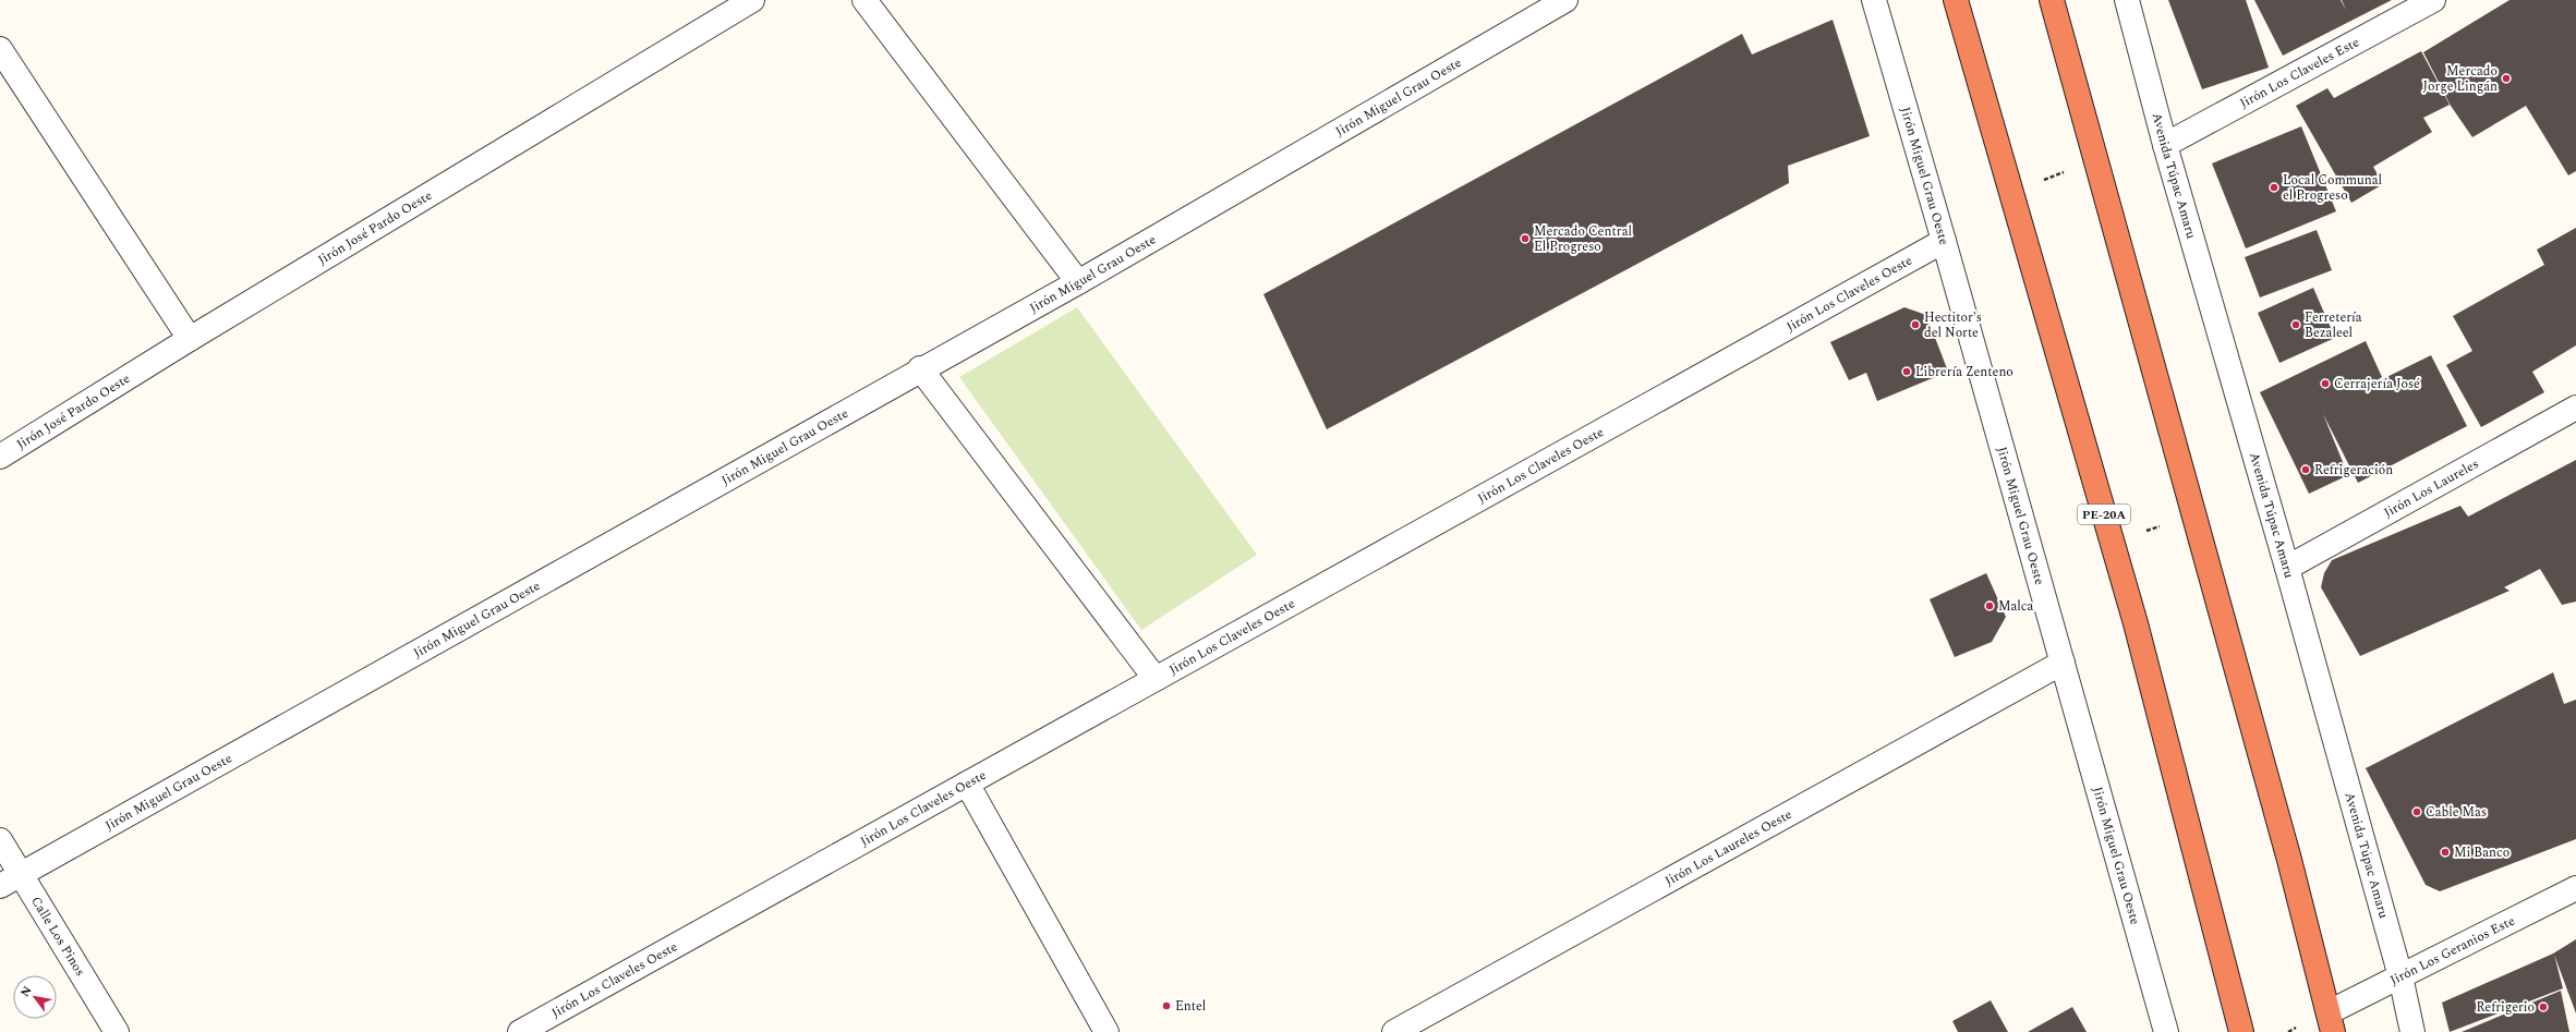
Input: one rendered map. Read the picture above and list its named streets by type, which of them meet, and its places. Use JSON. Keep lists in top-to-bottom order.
{
  "streets": {
    "highway": ["PE-20A"],
    "street": [
      "Jirón Los Claveles Este",
      "Jirón Miguel Grau Oeste",
      "Avenida Túpac Amaru",
      "Jirón José Pardo Oeste",
      "Jirón Los Claveles Oeste",
      "Jirón Los Laureles",
      "Jirón Los Laureles Oeste",
      "Calle Los Pinos",
      "Jirón Los Geranios Este"
    ]
  },
  "crossings": [
    ["Jirón Los Claveles Este", "Avenida Túpac Amaru"],
    ["Jirón Miguel Grau Oeste", "Jirón Los Claveles Oeste"],
    ["Jirón Miguel Grau Oeste", "Jirón Los Laureles Oeste"],
    ["Jirón Miguel Grau Oeste", "Calle Los Pinos"],
    ["Avenida Túpac Amaru", "Jirón Los Laureles"],
    ["Avenida Túpac Amaru", "Jirón Los Geranios Este"]
  ],
  "places": [
    "Mercado Jorge Lingán",
    "Local Communal el Progreso",
    "Mercado Central El Progreso",
    "Hectitor's del Norte",
    "Ferretería Bezaleel",
    "Librería Zenteno",
    "Cerrajería José",
    "Refrigeración",
    "Malca",
    "Cable Mas",
    "Mi Banco",
    "Entel",
    "Refrigerio"
  ],
  "north": "top left"
}
